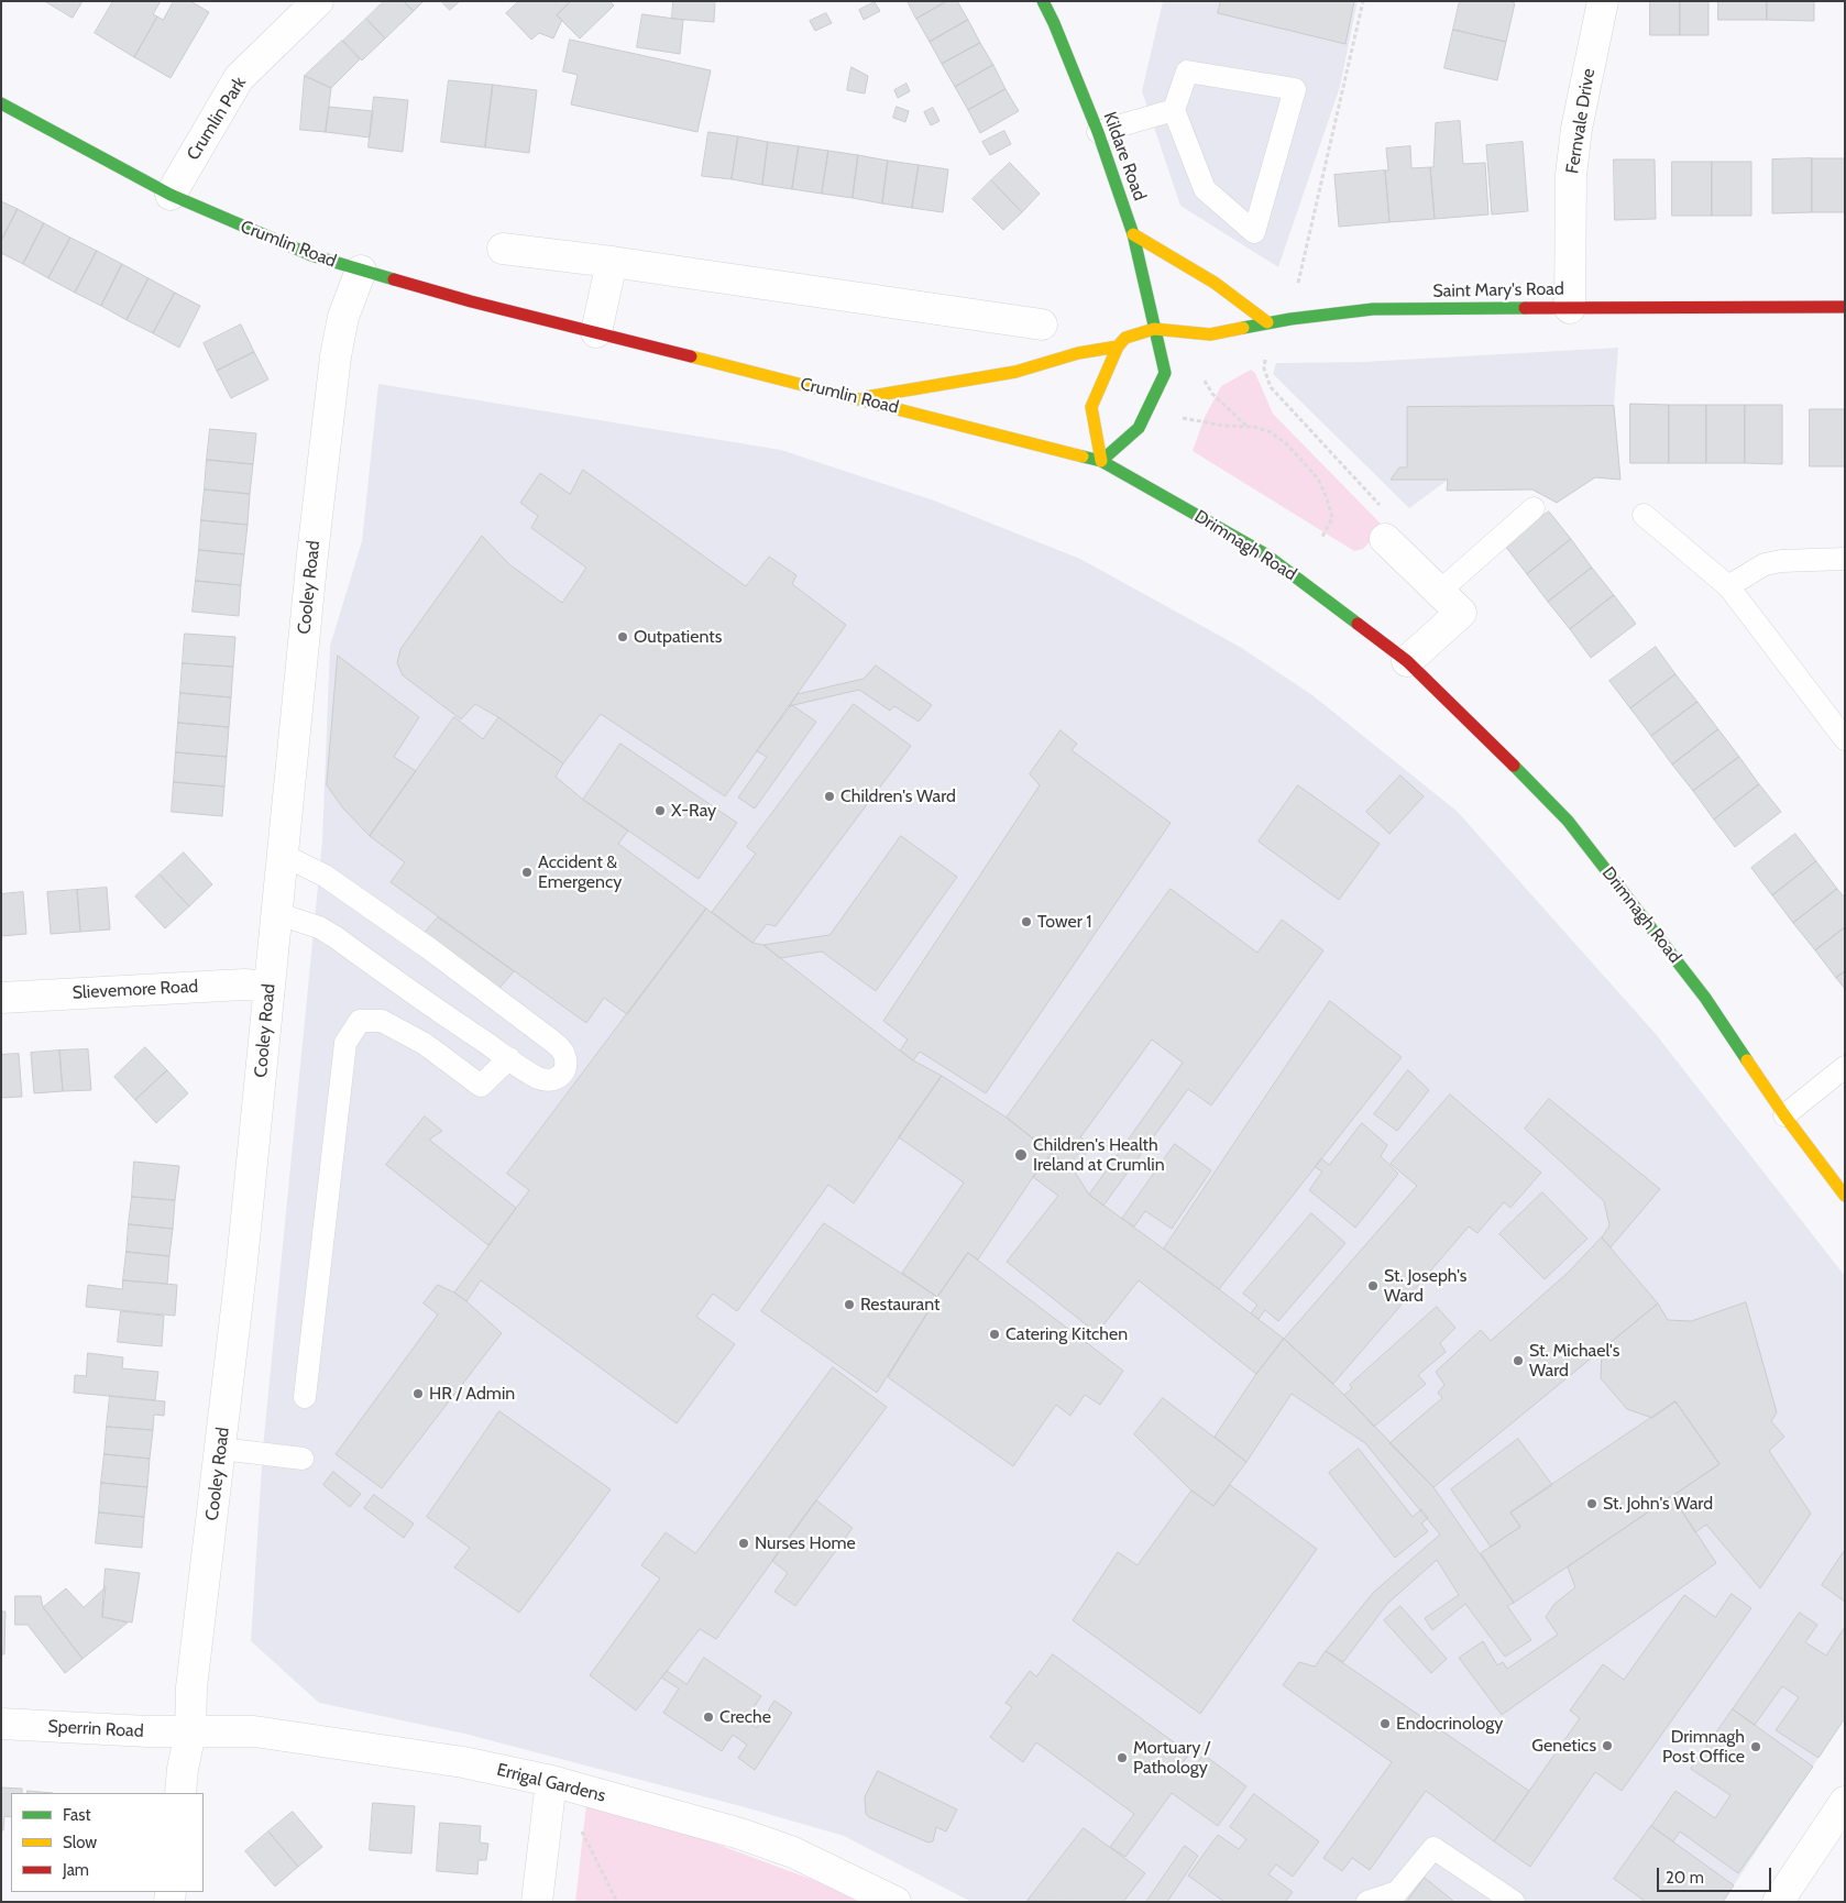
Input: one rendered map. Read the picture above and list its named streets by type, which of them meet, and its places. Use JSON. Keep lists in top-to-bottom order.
{
  "streets": {
    "main road": [
      "Kildare Road",
      "Crumlin Road",
      "Saint Mary's Road",
      "Drimnagh Road"
    ],
    "street": [
      "Crumlin Park",
      "Fernvale Drive",
      "Cooley Road",
      "Slievemore Road",
      "Sperrin Road",
      "Errigal Gardens"
    ]
  },
  "crossings": [
    ["Crumlin Park", "Crumlin Road"],
    ["Fernvale Drive", "Saint Mary's Road"],
    ["Kildare Road", "Saint Mary's Road"],
    ["Crumlin Road", "Drimnagh Road"],
    ["Crumlin Road", "Cooley Road"],
    ["Cooley Road", "Slievemore Road"],
    ["Cooley Road", "Sperrin Road"],
    ["Cooley Road", "Errigal Gardens"],
    ["Sperrin Road", "Errigal Gardens"]
  ],
  "places": [
    "Outpatients",
    "Children's Ward",
    "X-Ray",
    "Accident & Emergency",
    "Tower 1",
    "Children's Health Ireland at Crumlin",
    "St. Joseph's Ward",
    "Restaurant",
    "Catering Kitchen",
    "St. Michael's Ward",
    "HR / Admin",
    "St. John's Ward",
    "Nurses Home",
    "Creche",
    "Endocrinology",
    "Genetics",
    "Drimnagh Post Office",
    "Mortuary / Pathology"
  ],
  "legend": ["Fast", "Slow", "Jam"],
  "scale_bar": "20 m"
}
